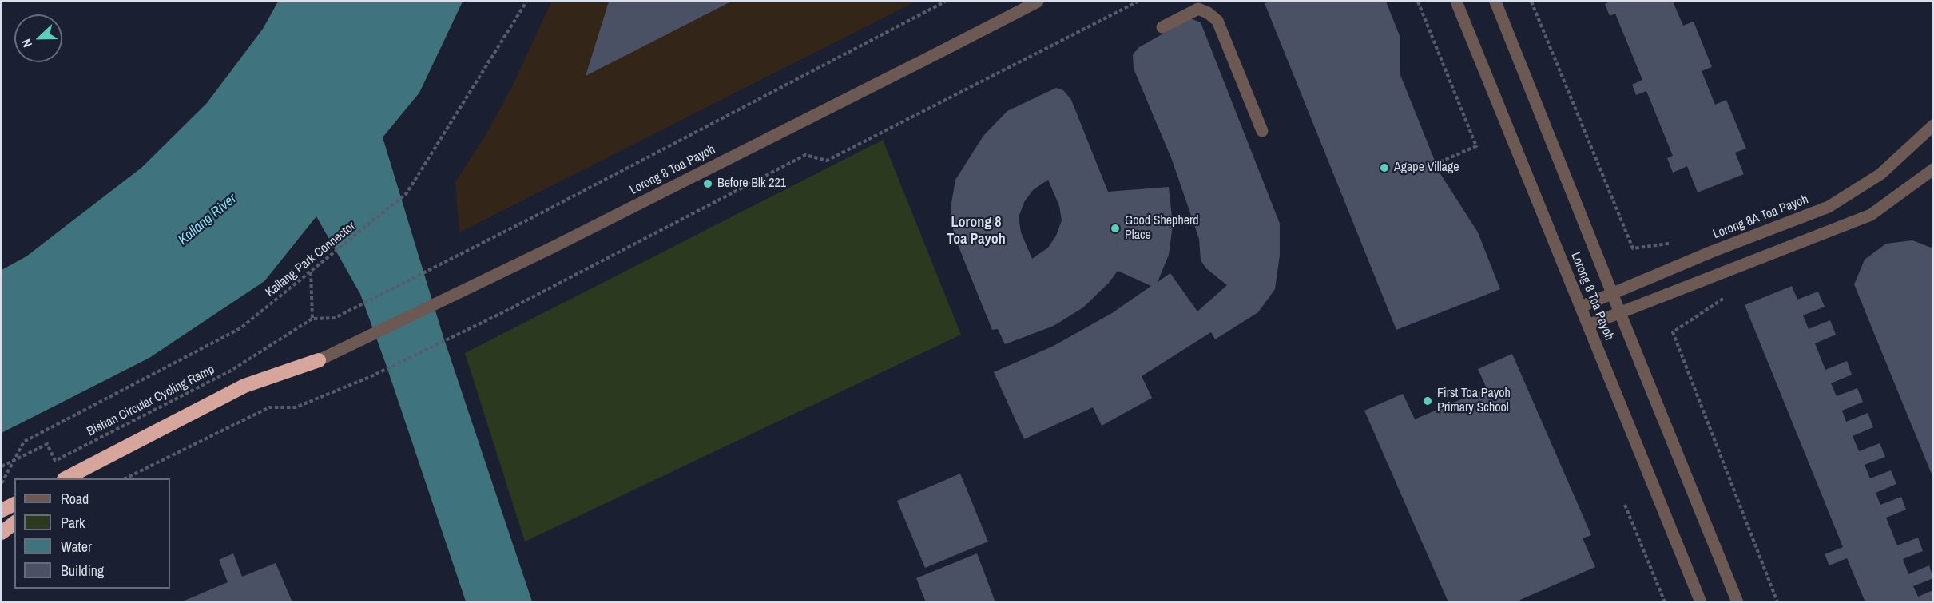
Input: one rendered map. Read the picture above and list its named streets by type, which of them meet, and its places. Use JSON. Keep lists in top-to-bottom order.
{
  "streets": {
    "street": ["Lorong 8 Toa Payoh", "Lorong 8A Toa Payoh"],
    "path": ["Kallang Park Connector", "Bishan Circular Cycling Ramp"]
  },
  "crossings": [
    ["Lorong 8 Toa Payoh", "Lorong 8A Toa Payoh"]
  ],
  "districts": ["Lorong 8 Toa Payoh"],
  "water": ["Kallang River"],
  "places": [
    "Agape Village",
    "Before Blk 221",
    "Good Shepherd Place",
    "First Toa Payoh Primary School"
  ],
  "legend": [
    "Road",
    "Park",
    "Water",
    "Building"
  ],
  "north": "left"
}
